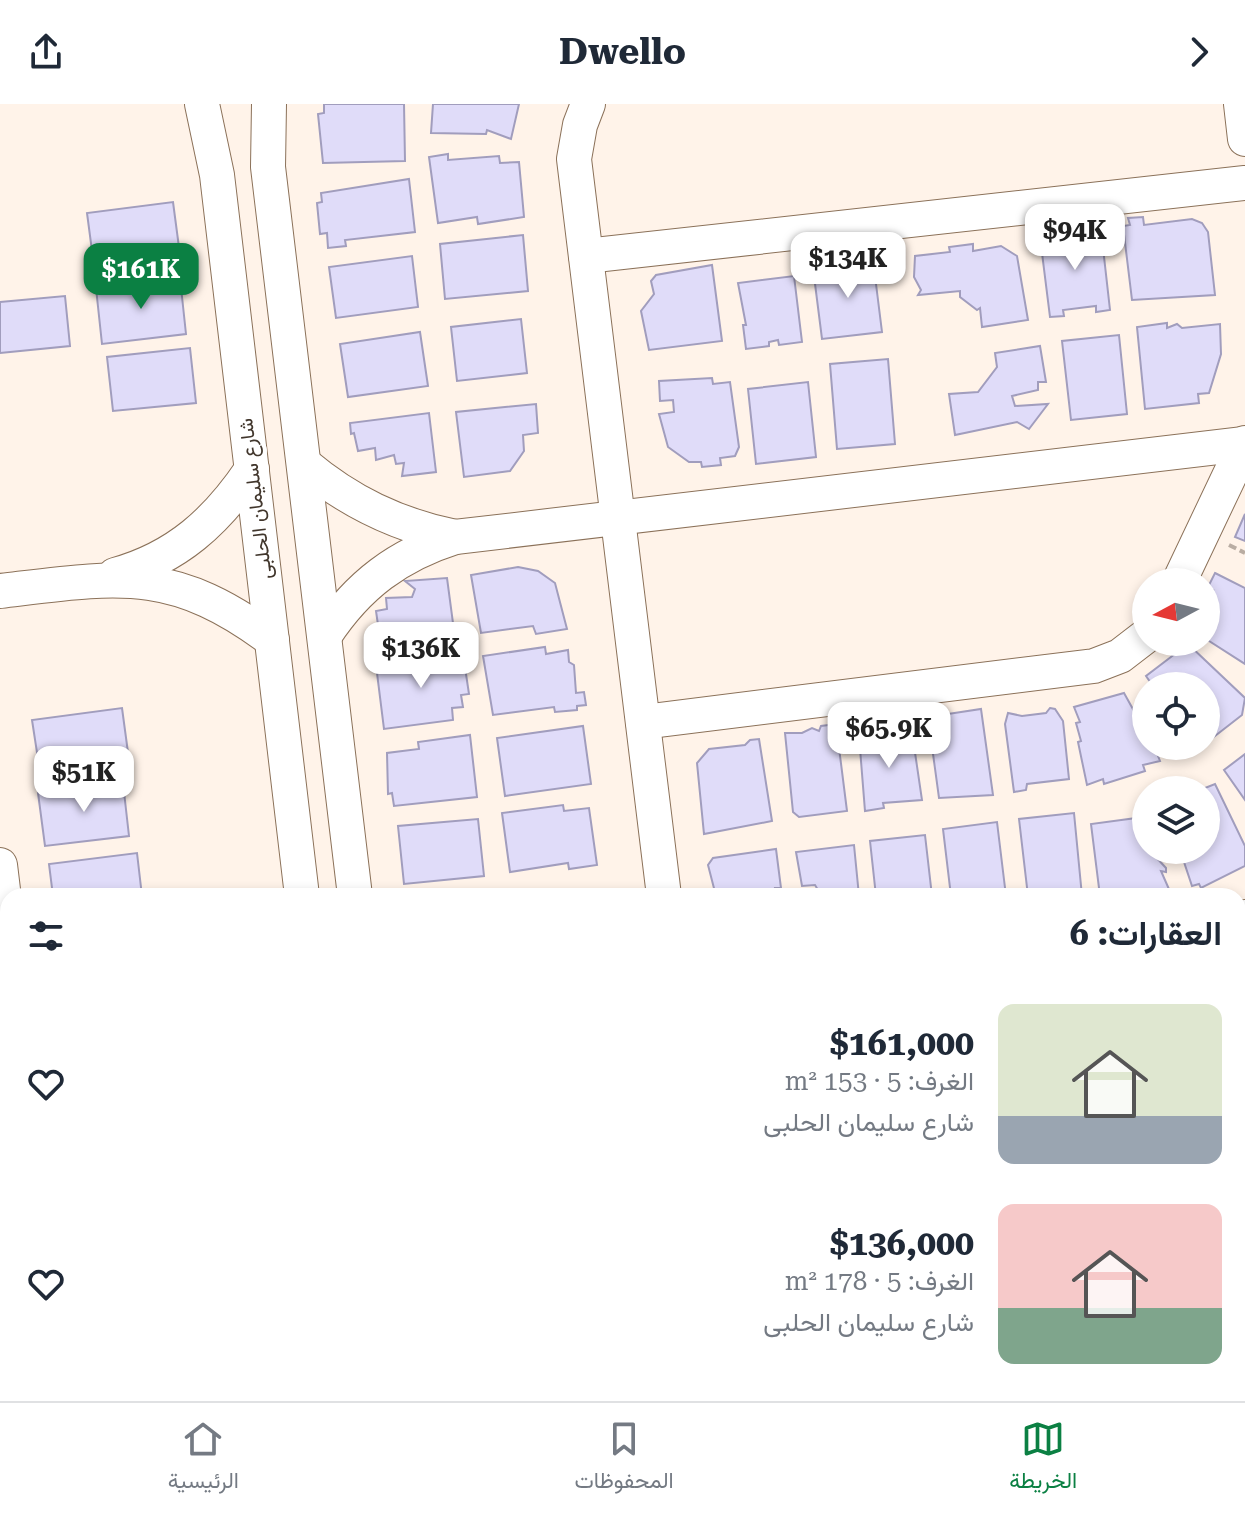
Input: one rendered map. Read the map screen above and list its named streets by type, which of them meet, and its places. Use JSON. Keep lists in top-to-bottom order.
{
  "streets": {
    "street": ["شارع سليمان الحلبى"]
  },
  "north": "left",
  "page": {
    "header": "Dwello",
    "price": [
      "$94K",
      "$134K",
      "$161K",
      "$136K",
      "$65.9K",
      "$51K"
    ],
    "heading": "العقارات: 6",
    "list": [
      {
        "name": "$161,000",
        "note": "الغرف: 5 · 153 m² · شارع سليمان الحلبى"
      },
      {
        "name": "$136,000",
        "note": "الغرف: 5 · 178 m² · شارع سليمان الحلبى"
      }
    ],
    "tabs": ["الخريطة", "المحفوظات", "الرئيسية"]
  }
}
